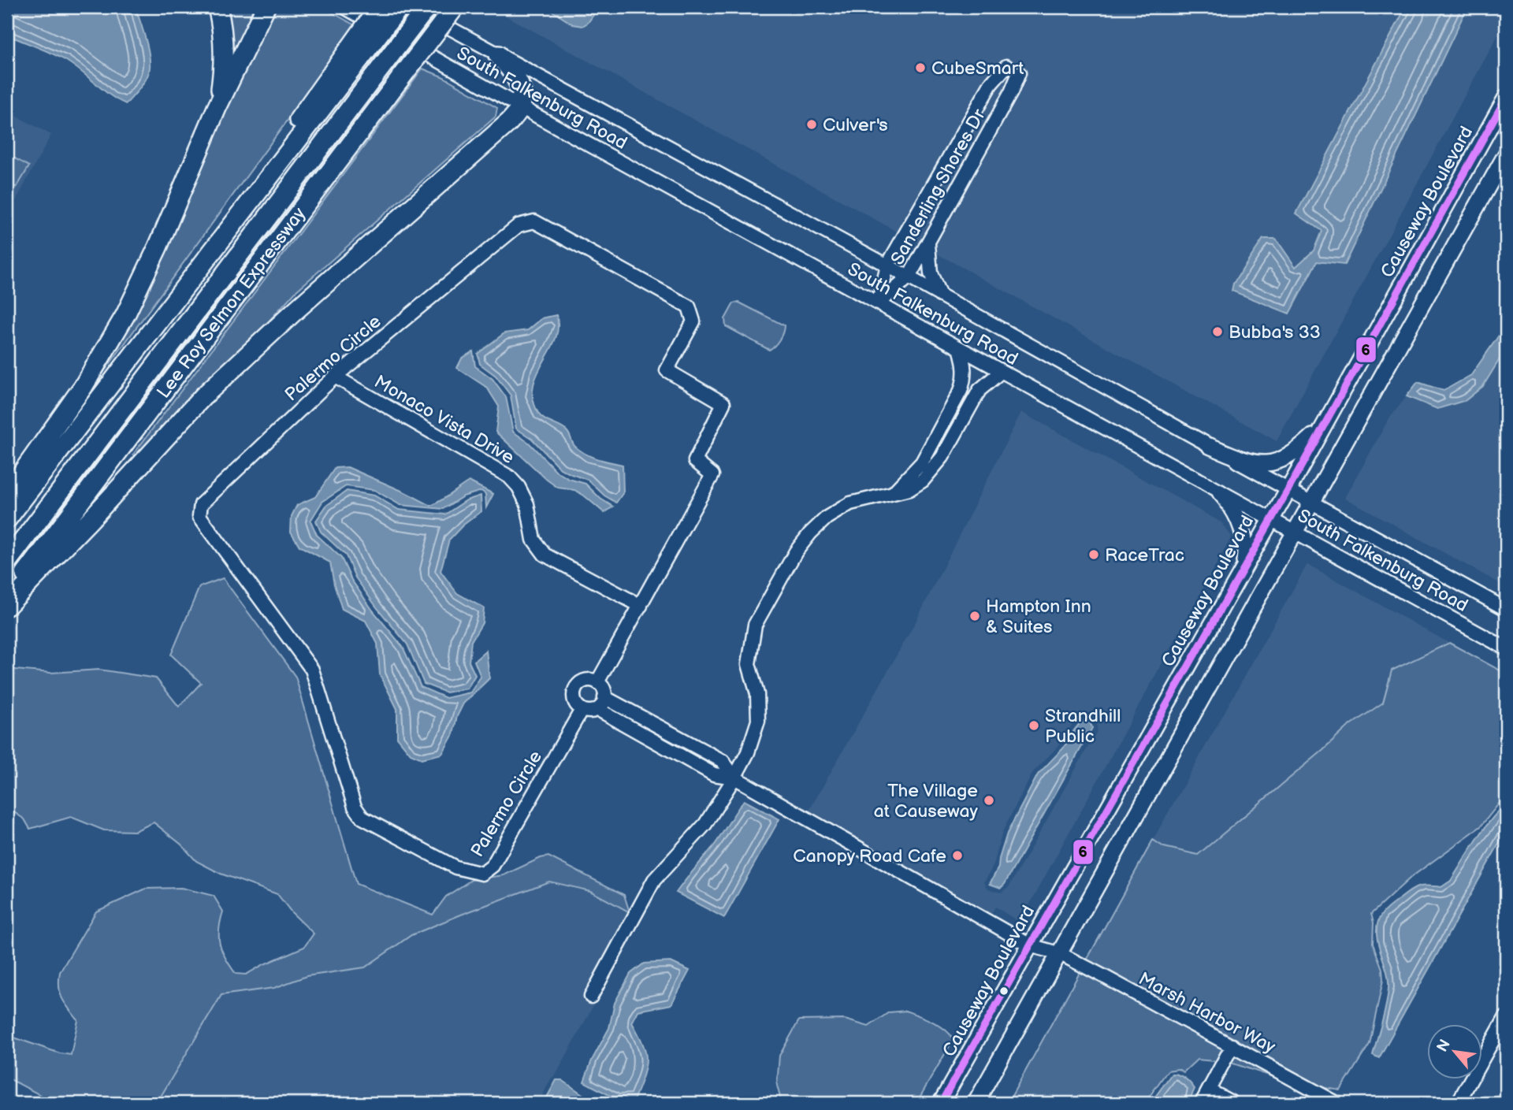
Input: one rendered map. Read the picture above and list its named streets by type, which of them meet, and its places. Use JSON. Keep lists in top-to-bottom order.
{
  "streets": {
    "highway": ["Lee Roy Selmon Expressway"],
    "main road": ["Causeway Boulevard"],
    "street": [
      "South Falkenburg Road",
      "Sanderling Shores Dr",
      "Palermo Circle",
      "Monaco Vista Drive",
      "Marsh Harbor Way"
    ]
  },
  "crossings": [
    ["South Falkenburg Road", "Sanderling Shores Dr"],
    ["South Falkenburg Road", "Causeway Boulevard"],
    ["Causeway Boulevard", "Marsh Harbor Way"],
    ["Palermo Circle", "Monaco Vista Drive"]
  ],
  "places": [
    "CubeSmart",
    "Culver's",
    "Bubba's 33",
    "RaceTrac",
    "Hampton Inn & Suites",
    "Strandhill Public",
    "The Village at Causeway",
    "Canopy Road Cafe"
  ],
  "lines": ["transit line 6"],
  "north": "top left"
}
